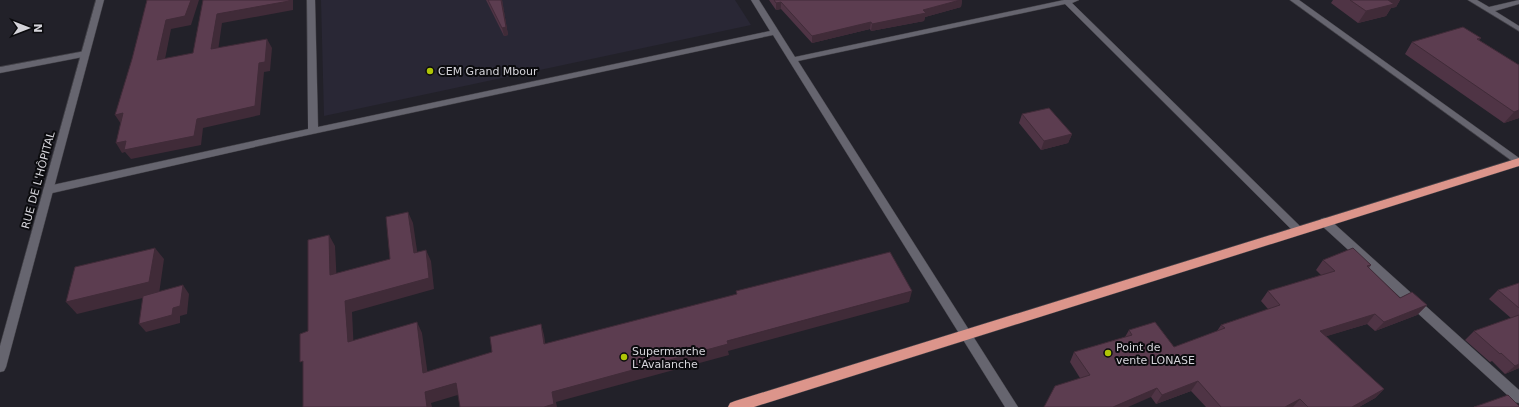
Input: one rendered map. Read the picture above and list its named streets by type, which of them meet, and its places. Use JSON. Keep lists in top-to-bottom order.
{
  "streets": {
    "street": ["RUE DE L'HÔPITAL"]
  },
  "places": ["CEM Grand Mbour", "Point de vente LONASE", "Supermarche L'Avalanche"],
  "north": "right"
}
